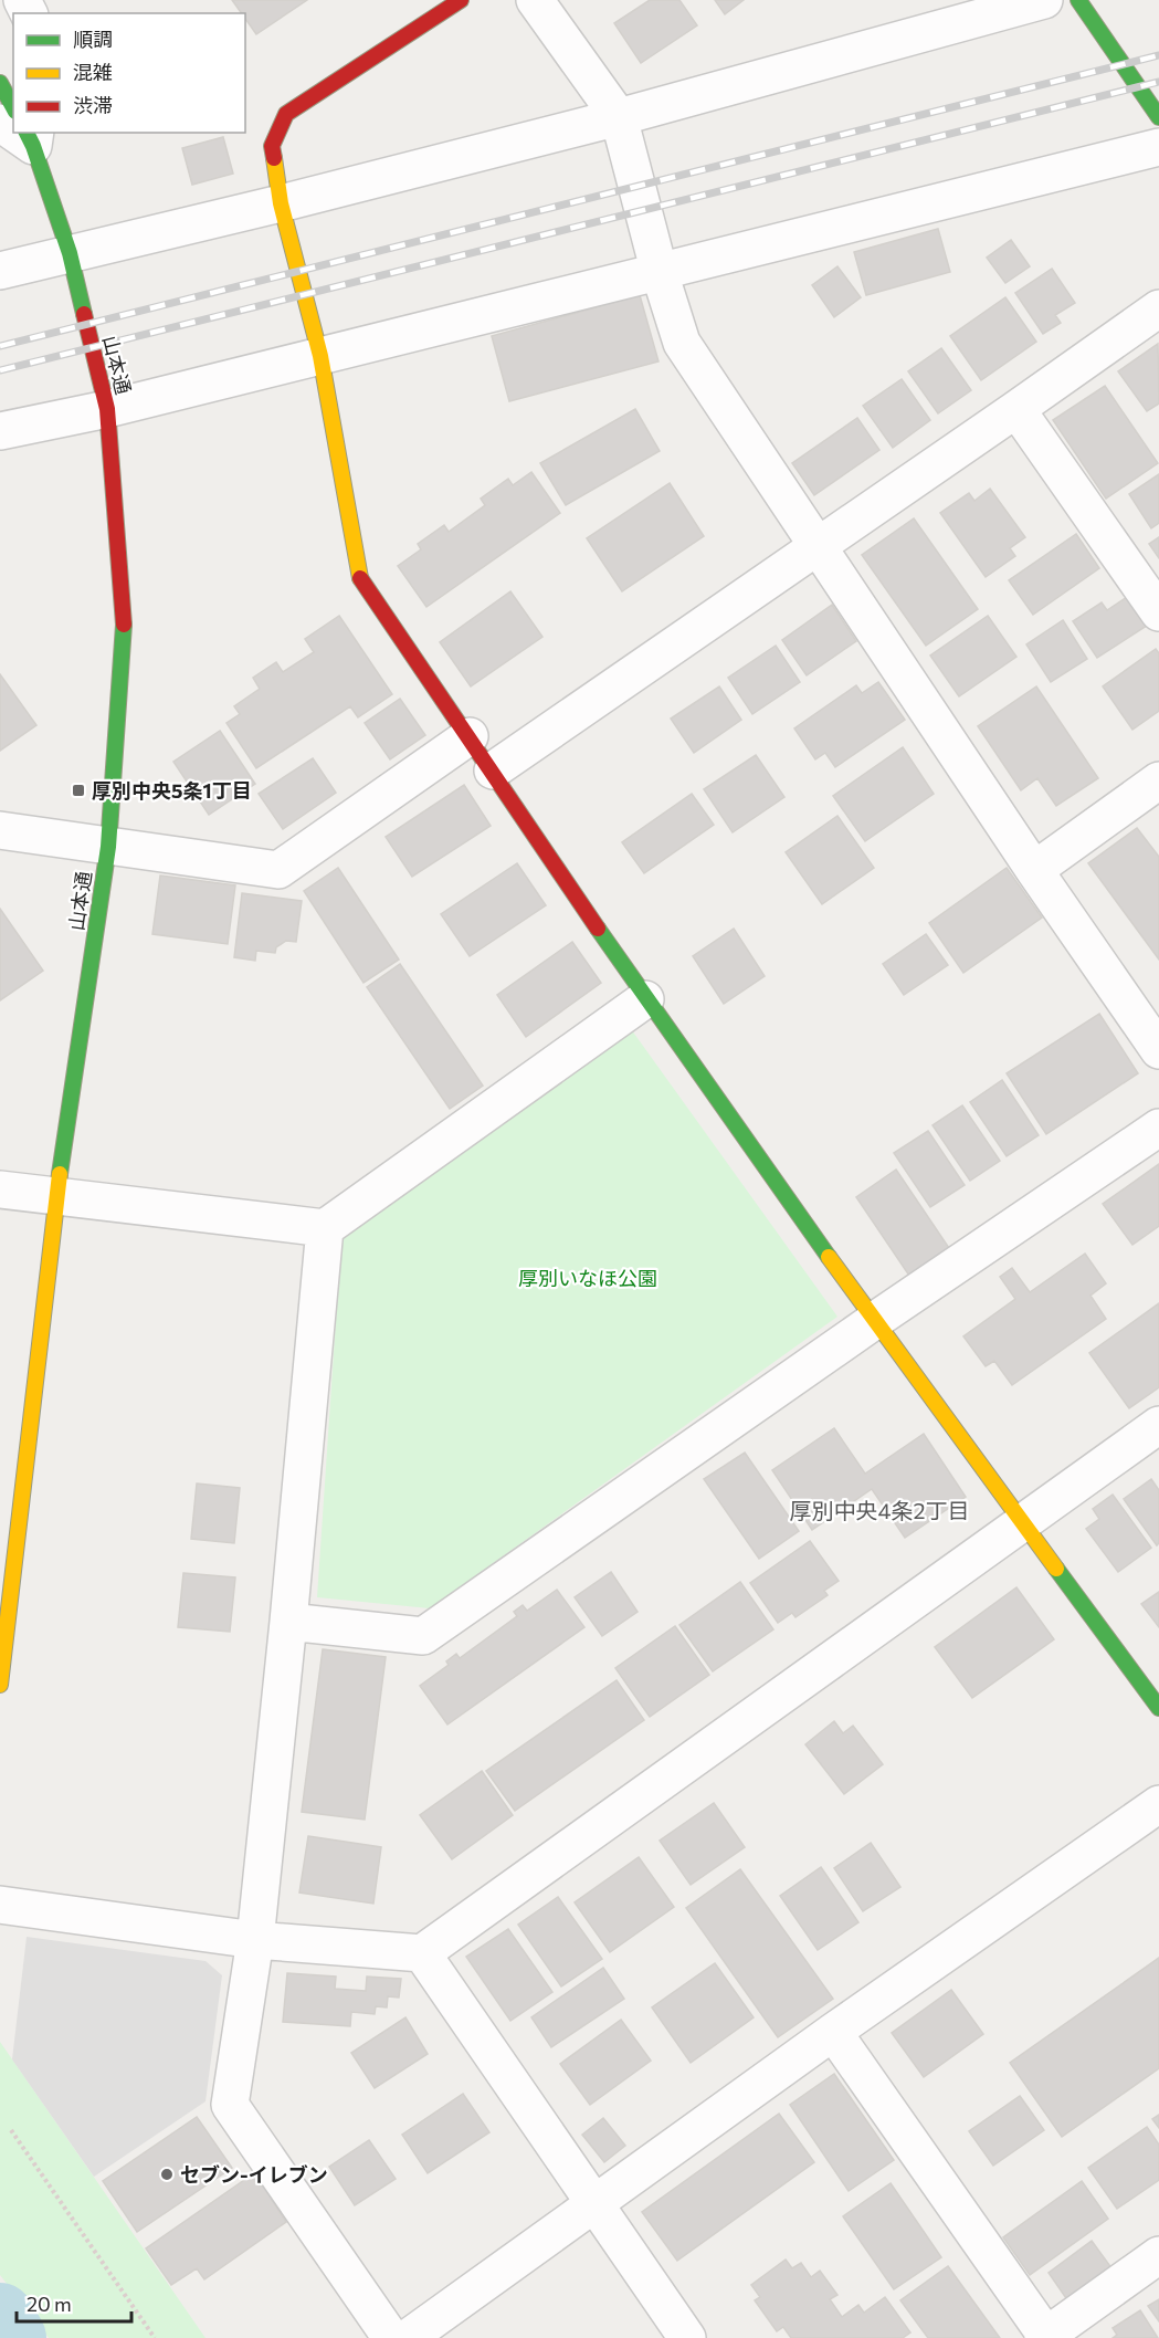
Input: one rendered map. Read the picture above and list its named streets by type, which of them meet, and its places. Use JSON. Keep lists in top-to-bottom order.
{
  "streets": {
    "street": ["山本通"]
  },
  "districts": ["厚別中央4条2丁目"],
  "parks": ["厚別いなほ公園"],
  "places": {
    "transit": ["厚別中央5条1丁目"],
    "other": ["セブン-イレブン"]
  },
  "legend": ["順調", "混雑", "渋滞"],
  "scale_bar": "20 m"
}
